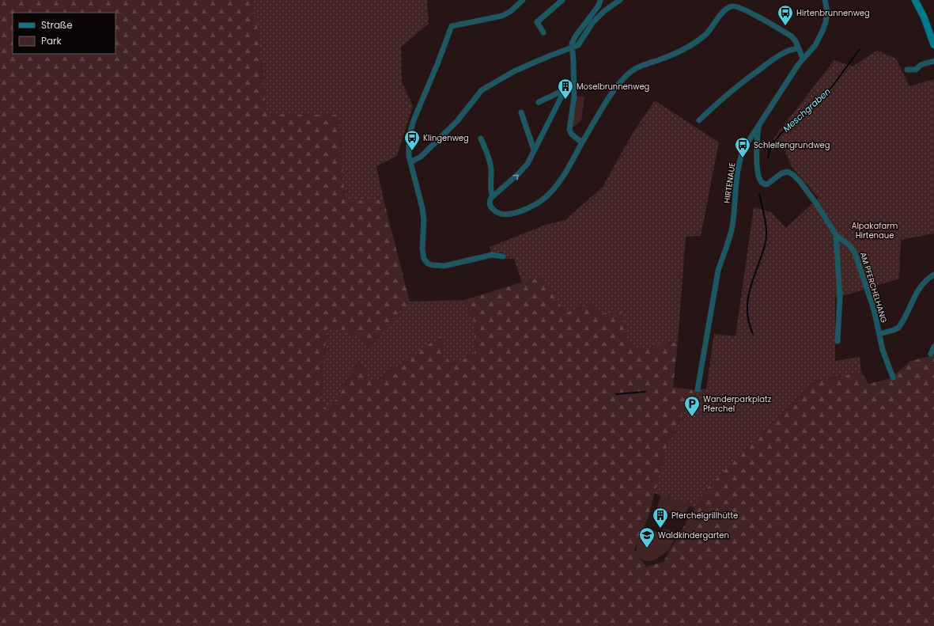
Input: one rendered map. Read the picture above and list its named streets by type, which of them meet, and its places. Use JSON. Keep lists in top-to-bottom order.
{
  "streets": {
    "street": ["HIRTENAUE", "AM PFERCHELHANG"]
  },
  "water": ["Meschgraben"],
  "parks": ["Alpakafarm Hirtenaue"],
  "places": {
    "bus stop": ["Hirtenbrunnenweg", "Klingenweg", "Schleifengrundweg"],
    "building": ["Moselbrunnenweg", "Pferchelgrillhütte"],
    "parking": ["Wanderparkplatz Pferchel"],
    "school or university": ["Waldkindergarten"]
  },
  "legend": ["Straße", "Park"]
}
